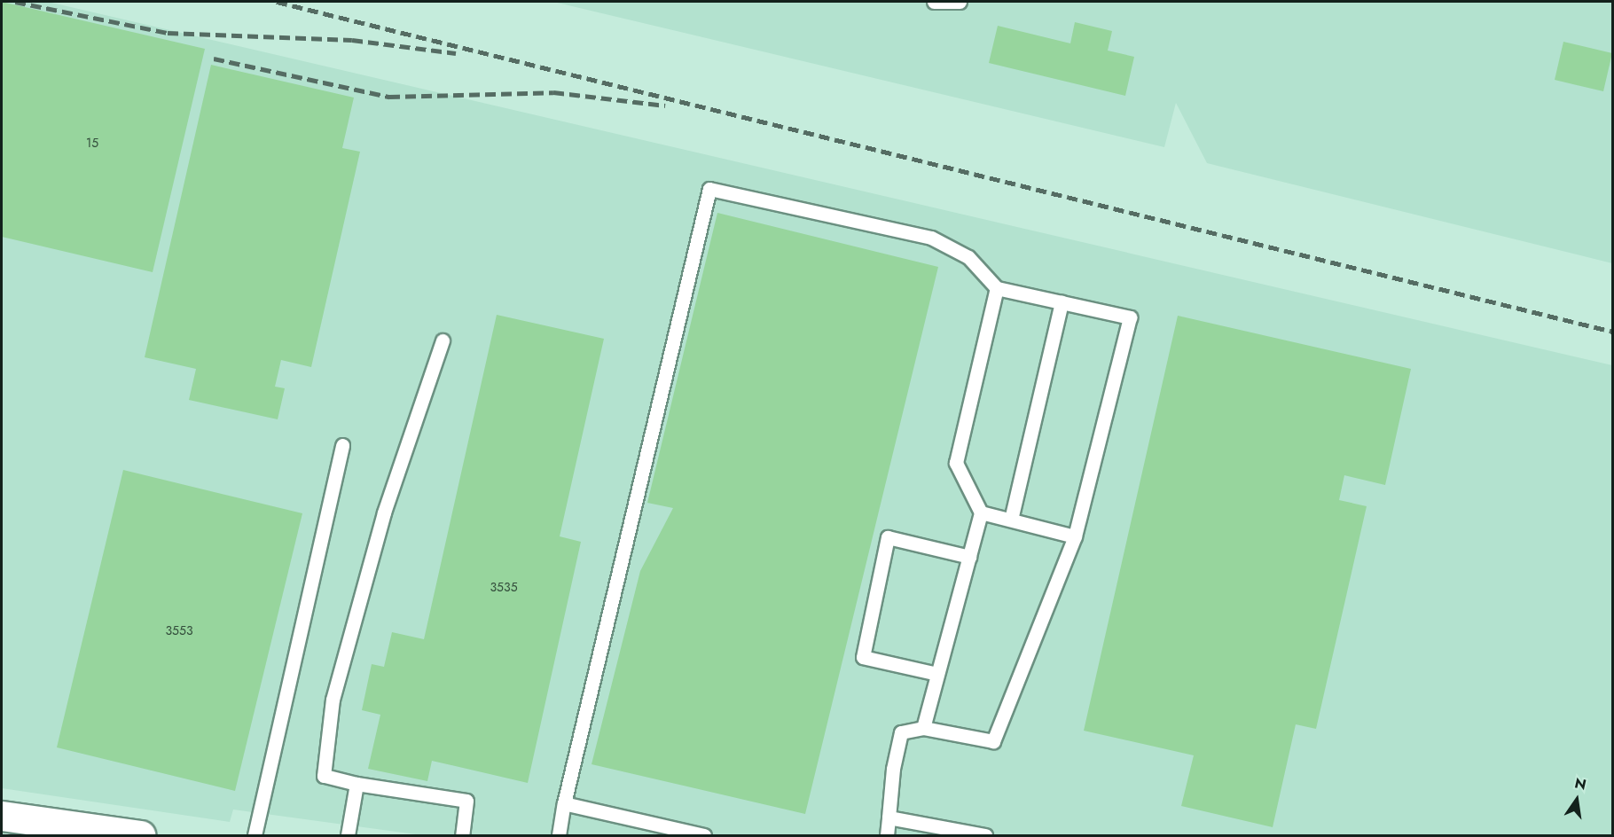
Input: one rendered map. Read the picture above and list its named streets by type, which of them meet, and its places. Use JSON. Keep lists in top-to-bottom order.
{
  "house_numbers": ["15", "3535", "3553"],
  "north": "top"
}
